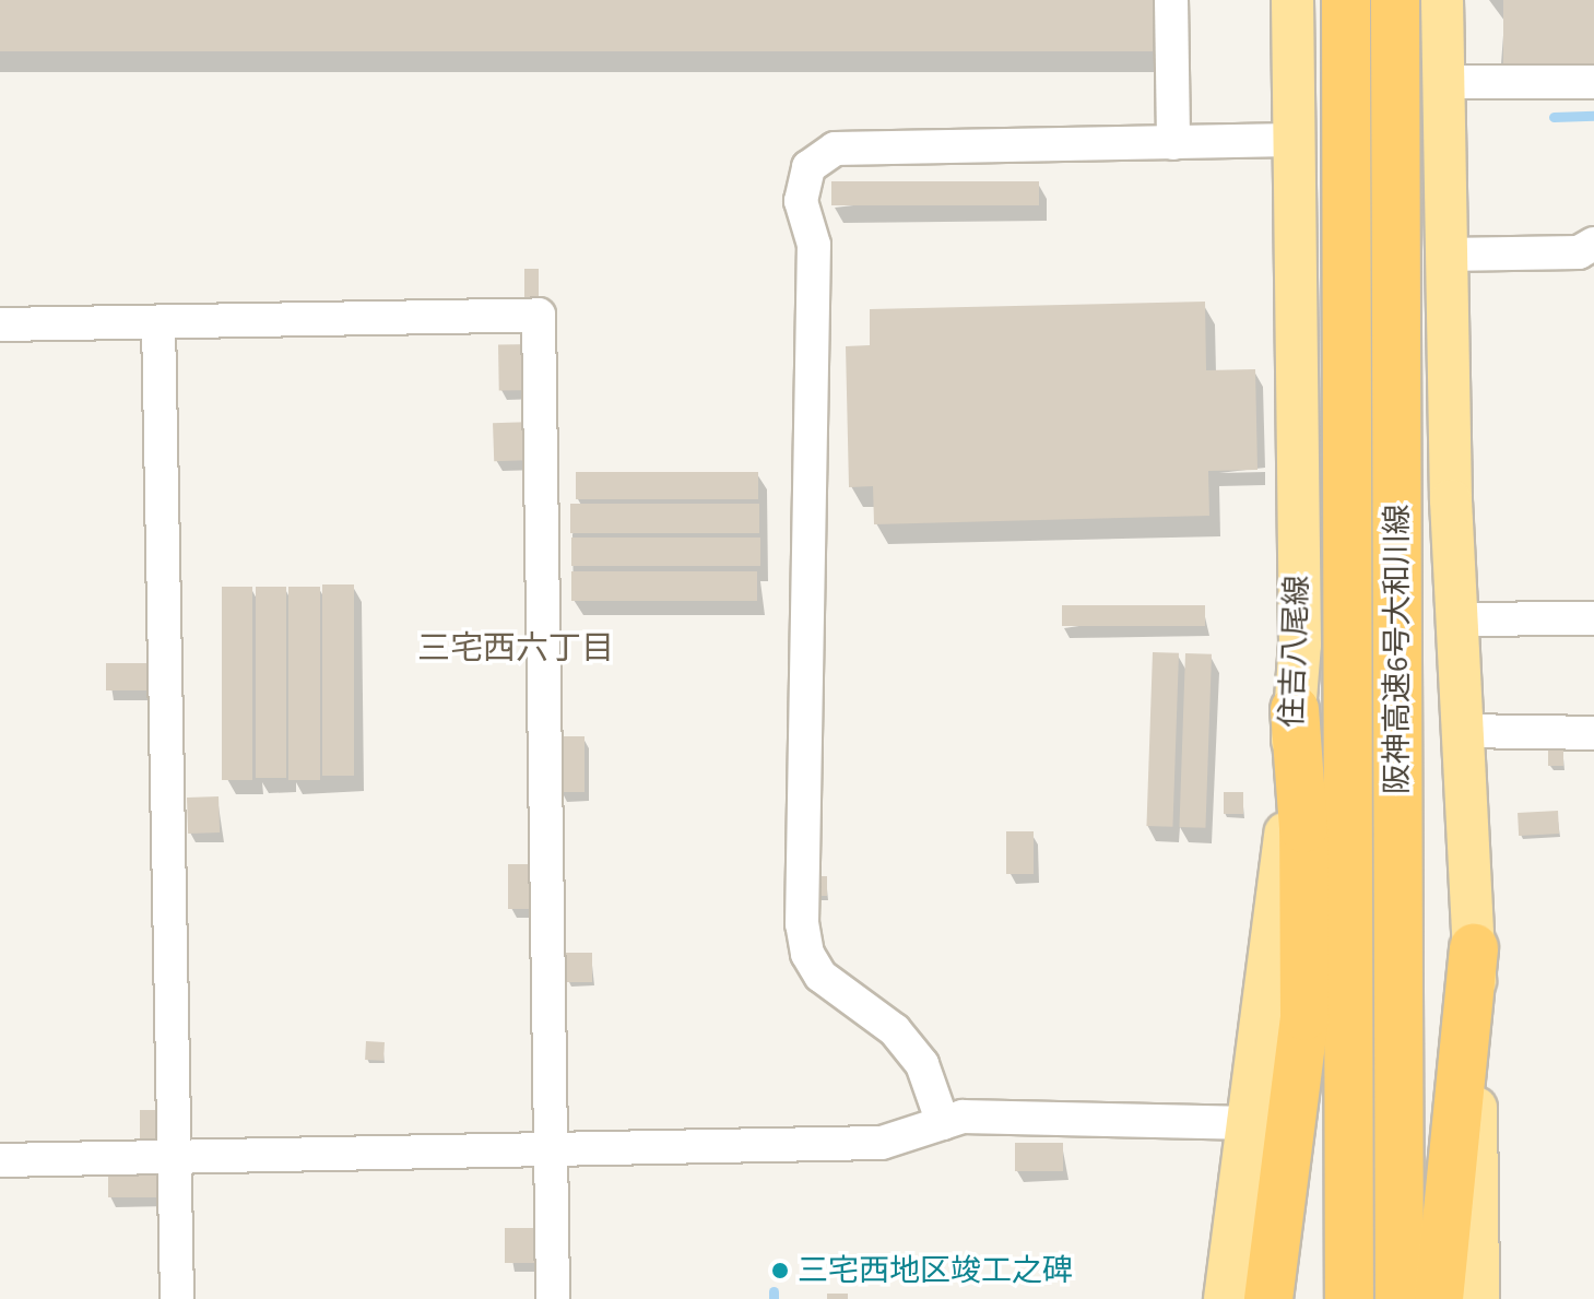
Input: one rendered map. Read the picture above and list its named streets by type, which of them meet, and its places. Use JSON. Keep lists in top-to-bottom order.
{
  "streets": {
    "highway": ["阪神高速6号大和川線"],
    "main road": ["住吉八尾線"]
  },
  "districts": ["三宅西六丁目"],
  "places": ["三宅西地区竣工之碑"]
}
